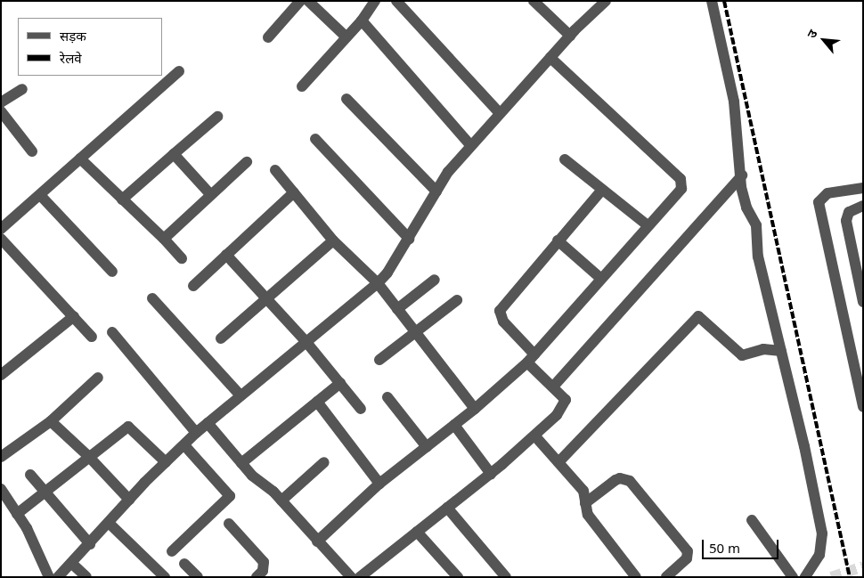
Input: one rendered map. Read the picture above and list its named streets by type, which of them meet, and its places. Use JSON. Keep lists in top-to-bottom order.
{
  "legend": ["सड़क", "रेलवे"],
  "scale_bar": "50 m",
  "north": "top left"
}
